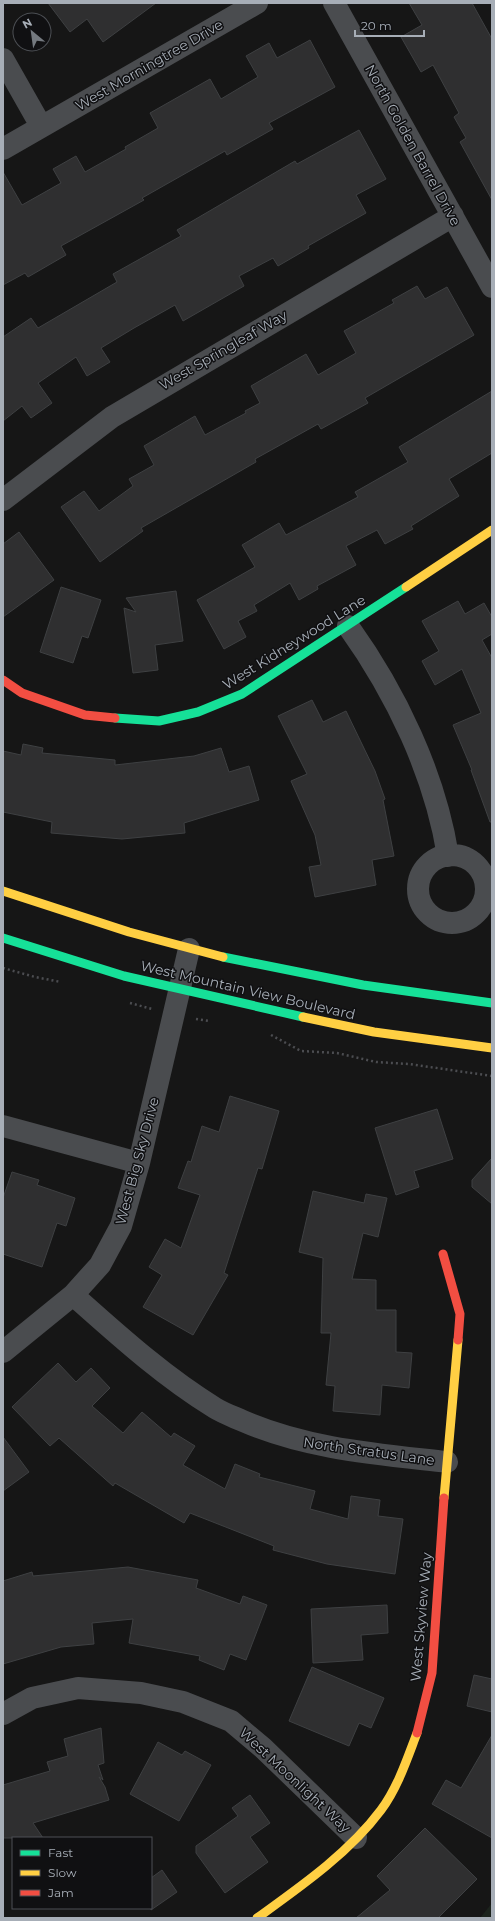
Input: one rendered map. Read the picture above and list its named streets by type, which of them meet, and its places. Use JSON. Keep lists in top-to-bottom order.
{
  "streets": {
    "street": [
      "West Morningtree Drive",
      "North Golden Barrel Drive",
      "West Springleaf Way",
      "West Kidneywood Lane",
      "West Mountain View Boulevard",
      "West Big Sky Drive",
      "North Stratus Lane",
      "West Skyview Way",
      "West Moonlight Way"
    ]
  },
  "crossings": [
    ["North Golden Barrel Drive", "West Springleaf Way"],
    ["West Mountain View Boulevard", "West Big Sky Drive"],
    ["West Big Sky Drive", "North Stratus Lane"],
    ["North Stratus Lane", "West Skyview Way"],
    ["West Skyview Way", "West Moonlight Way"]
  ],
  "legend": ["Fast", "Slow", "Jam"],
  "scale_bar": "20 m",
  "north": "top left"
}
